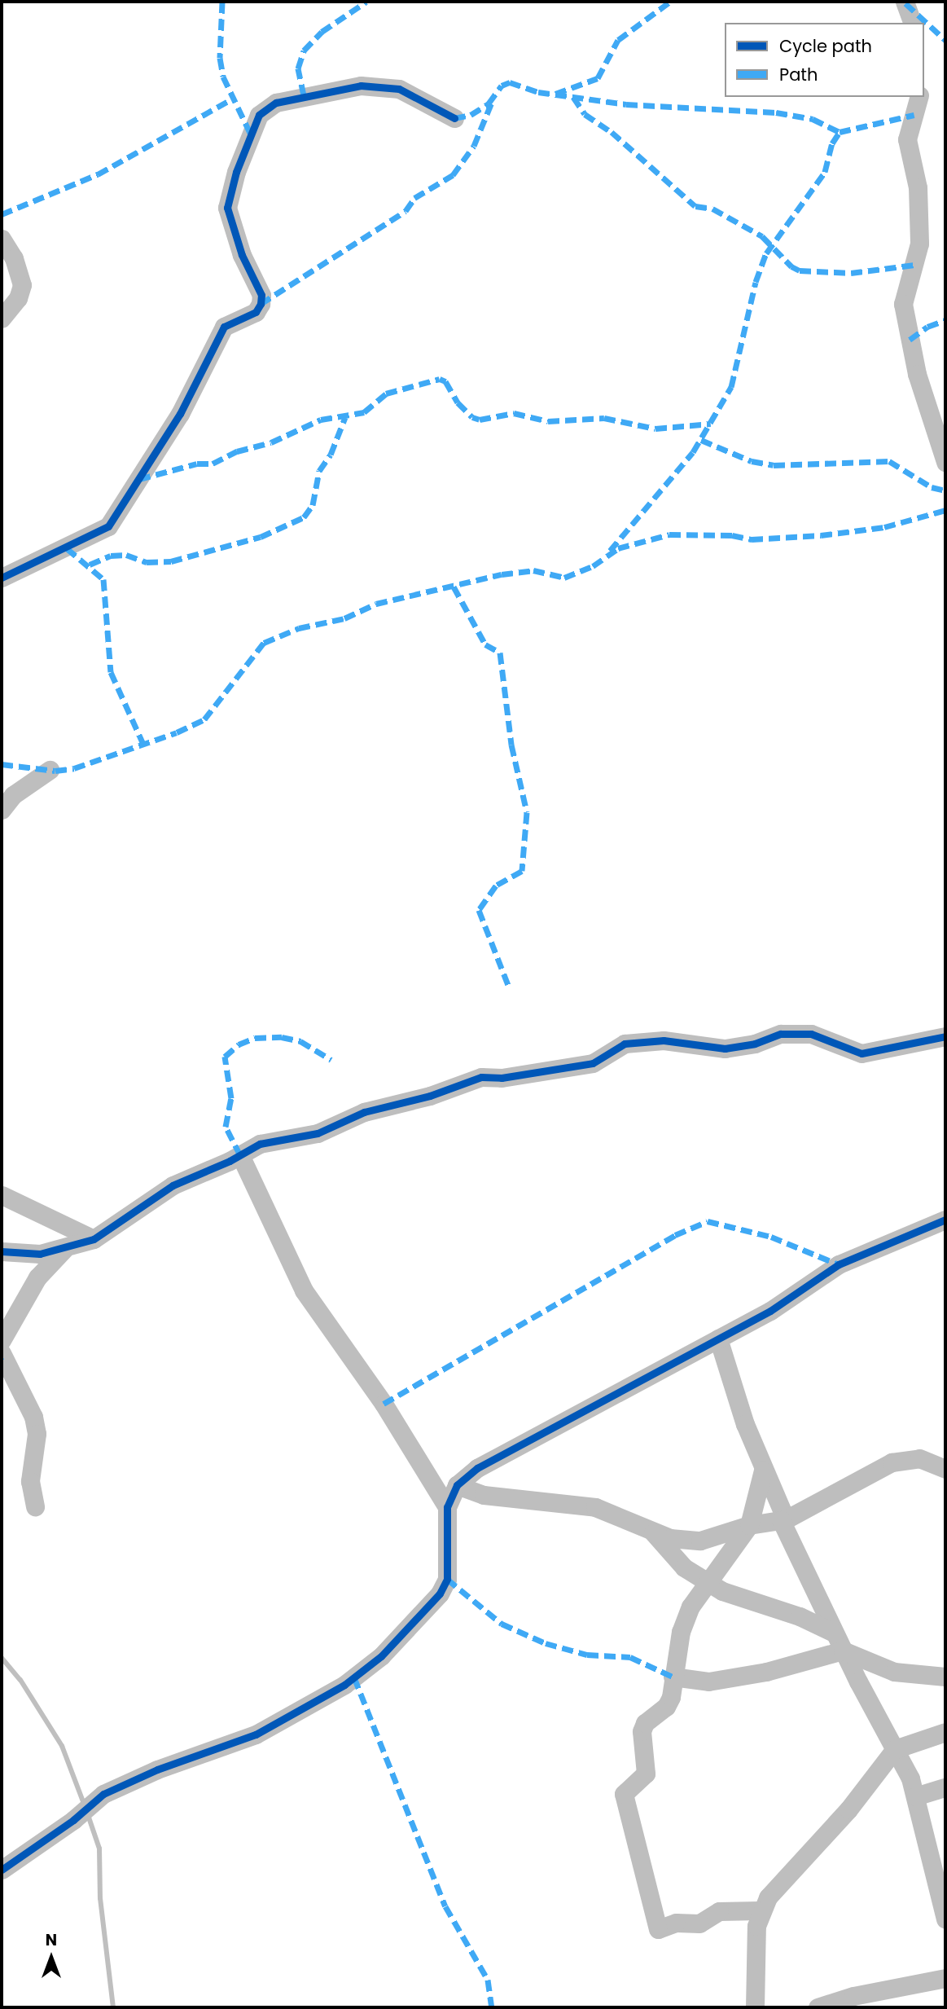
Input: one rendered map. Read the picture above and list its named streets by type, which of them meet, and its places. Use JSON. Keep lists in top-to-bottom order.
{
  "legend": ["Cycle path", "Path"],
  "north": "top"
}
